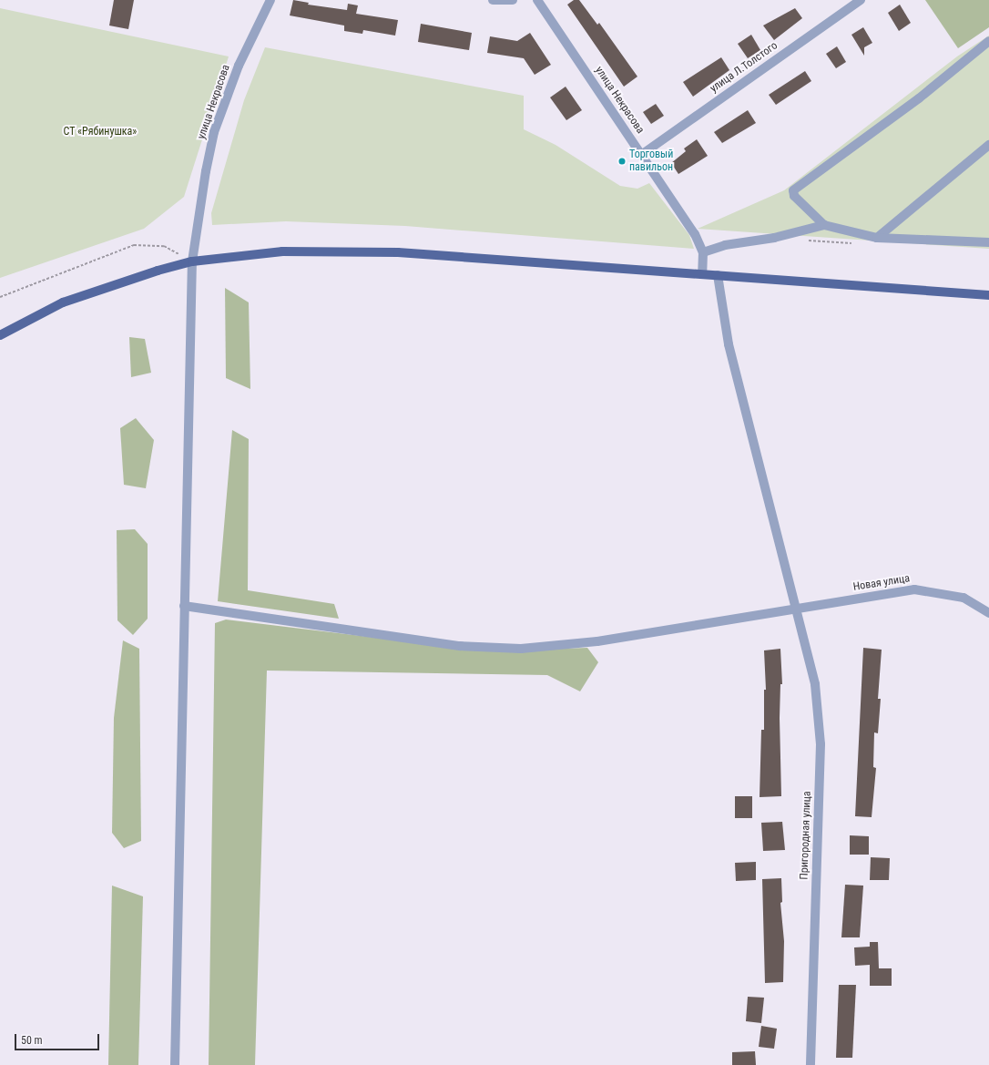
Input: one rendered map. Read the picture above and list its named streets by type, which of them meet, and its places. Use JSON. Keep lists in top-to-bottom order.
{
  "streets": {
    "street": [
      "улица Л.Толстого",
      "улица Некрасова",
      "Новая улица",
      "Пригородная улица"
    ]
  },
  "crossings": [
    ["улица Л.Толстого", "улица Некрасова"],
    ["улица Некрасова", "Новая улица"],
    ["Новая улица", "Пригородная улица"]
  ],
  "parks": ["СТ «Рябинушка»"],
  "places": ["Торговый павильон"],
  "scale_bar": "50 m"
}
